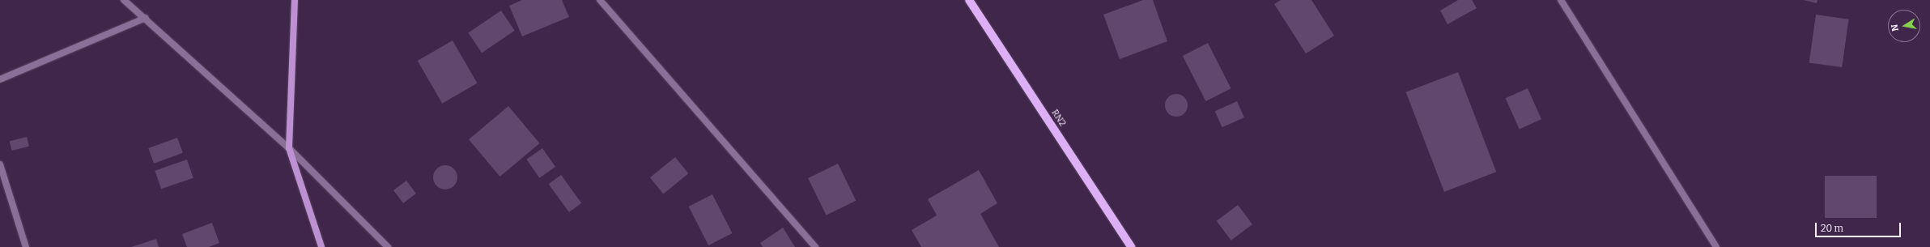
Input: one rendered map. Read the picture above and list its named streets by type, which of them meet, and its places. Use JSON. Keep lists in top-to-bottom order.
{
  "streets": {
    "main road": ["RN2"]
  },
  "scale_bar": "20 m",
  "north": "left"
}
